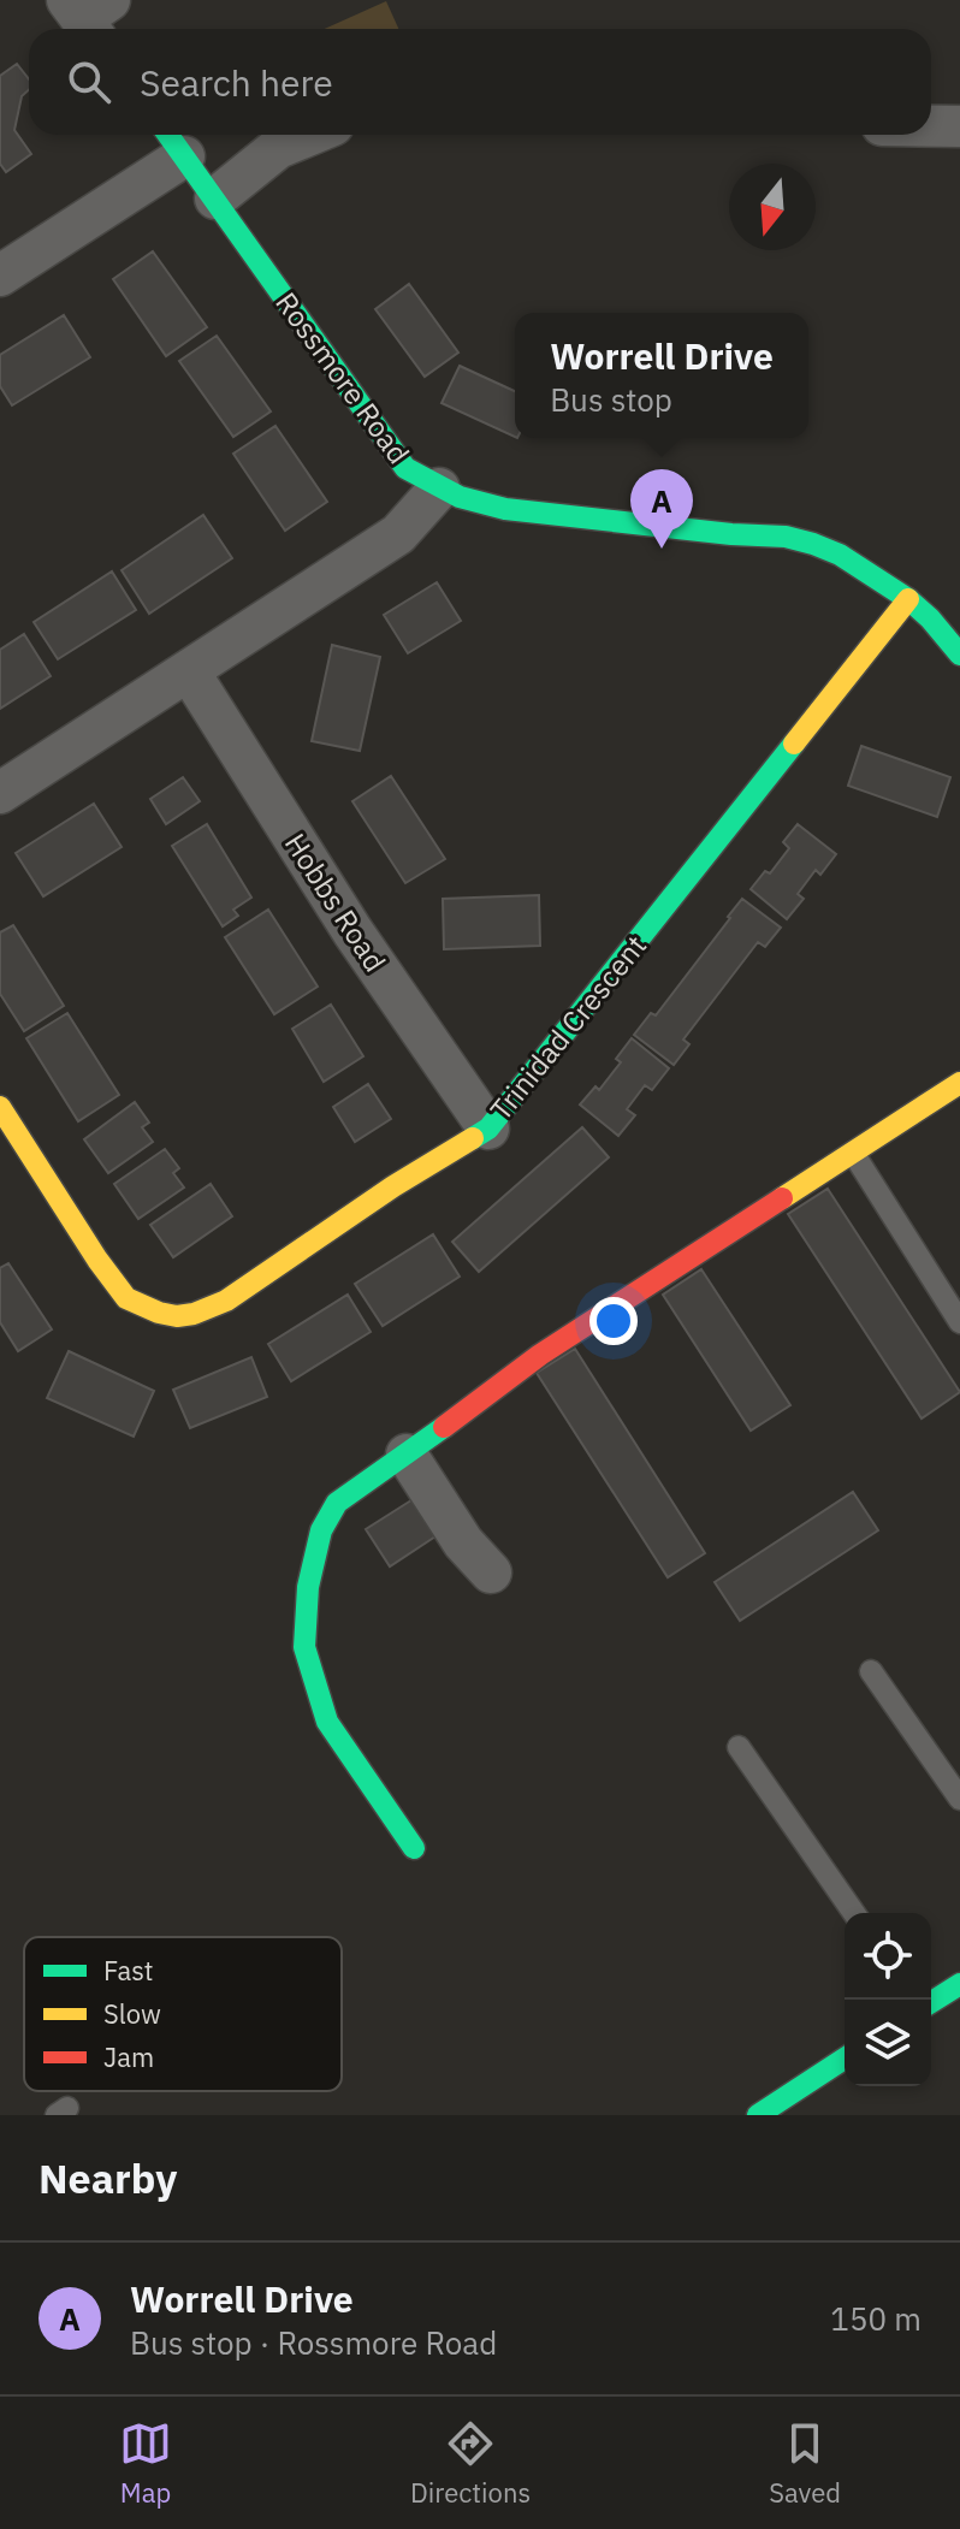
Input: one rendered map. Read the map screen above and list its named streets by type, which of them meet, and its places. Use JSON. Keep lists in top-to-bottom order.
{
  "streets": {
    "street": ["Rossmore Road", "Hobbs Road", "Trinidad Crescent"]
  },
  "crossings": [
    ["Rossmore Road", "Trinidad Crescent"],
    ["Hobbs Road", "Trinidad Crescent"]
  ],
  "legend": ["Fast", "Slow", "Jam"],
  "north": "bottom",
  "page": {
    "search": "Search here",
    "popup": ["Worrell Drive", "Bus stop"],
    "pins": "A",
    "heading": "Nearby",
    "list": [
      {
        "mark": "A",
        "name": "Worrell Drive",
        "note": "Bus stop · Rossmore Road",
        "value": "150 m"
      }
    ],
    "nav": ["Map", "Directions", "Saved"]
  }
}
